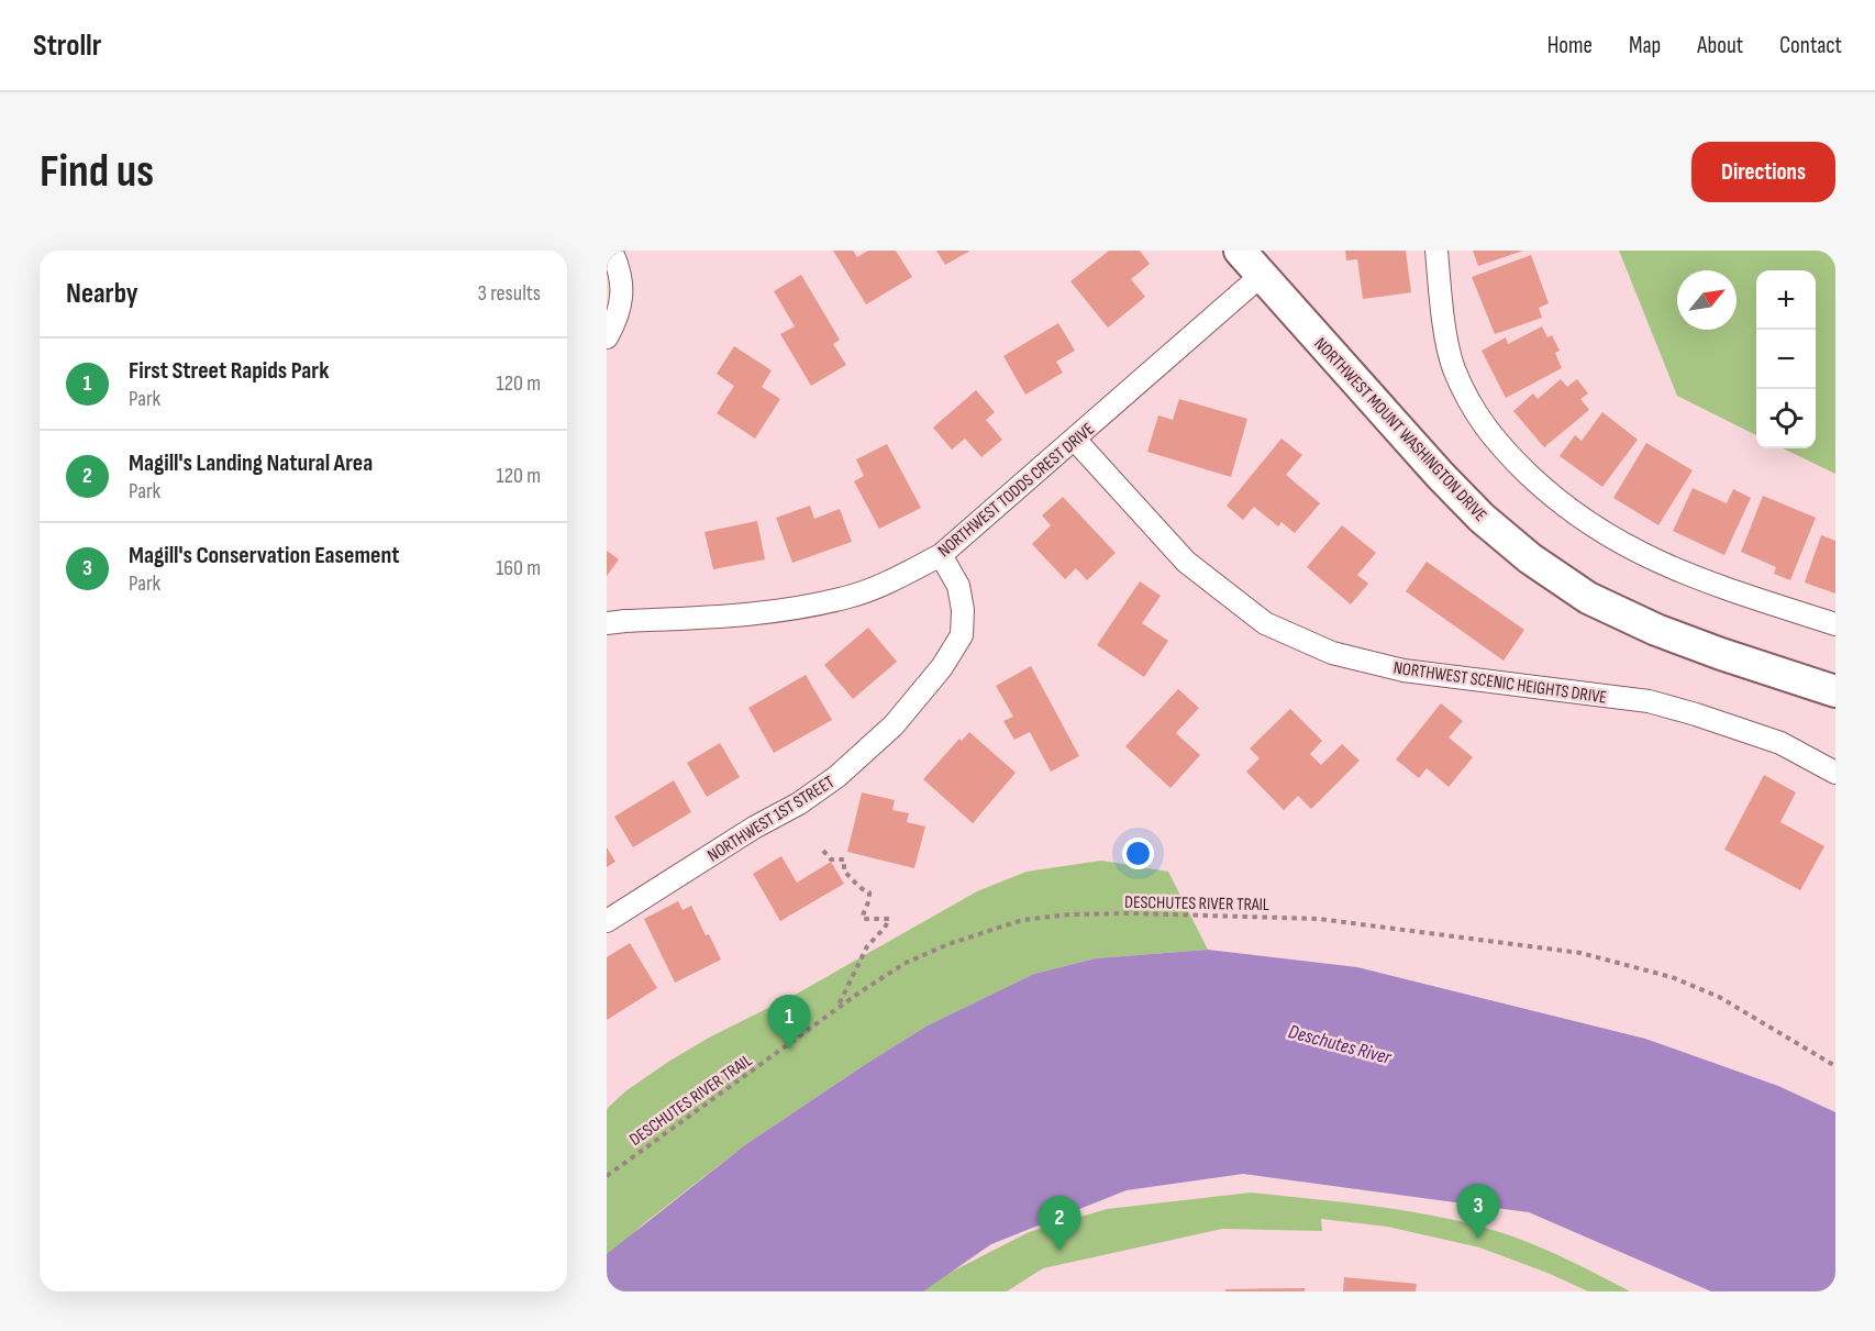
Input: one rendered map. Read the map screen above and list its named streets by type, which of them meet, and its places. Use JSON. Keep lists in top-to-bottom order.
{
  "streets": {
    "main road": ["NORTHWEST MOUNT WASHINGTON DRIVE"],
    "street": ["NORTHWEST TODDS CREST DRIVE", "NORTHWEST SCENIC HEIGHTS DRIVE", "NORTHWEST 1ST STREET"],
    "path": ["DESCHUTES RIVER TRAIL"]
  },
  "crossings": [
    ["NORTHWEST MOUNT WASHINGTON DRIVE", "NORTHWEST TODDS CREST DRIVE"],
    ["NORTHWEST TODDS CREST DRIVE", "NORTHWEST SCENIC HEIGHTS DRIVE"],
    ["NORTHWEST TODDS CREST DRIVE", "NORTHWEST 1ST STREET"]
  ],
  "water": ["Deschutes River"],
  "north": "top right",
  "page": {
    "header": "Strollr",
    "nav": [
      "Home",
      "Map",
      "About",
      "Contact"
    ],
    "buttons": "Directions",
    "title": "Find us",
    "heading": ["Nearby", "3 results"],
    "map_buttons": ["+", "−"],
    "list": [
      {
        "mark": "1",
        "name": "First Street Rapids Park",
        "note": "Park",
        "value": "120 m"
      },
      {
        "mark": "2",
        "name": "Magill's Landing Natural Area",
        "note": "Park",
        "value": "120 m"
      },
      {
        "mark": "3",
        "name": "Magill's Conservation Easement",
        "note": "Park",
        "value": "160 m"
      }
    ],
    "pins": ["1", "3", "2"]
  }
}
